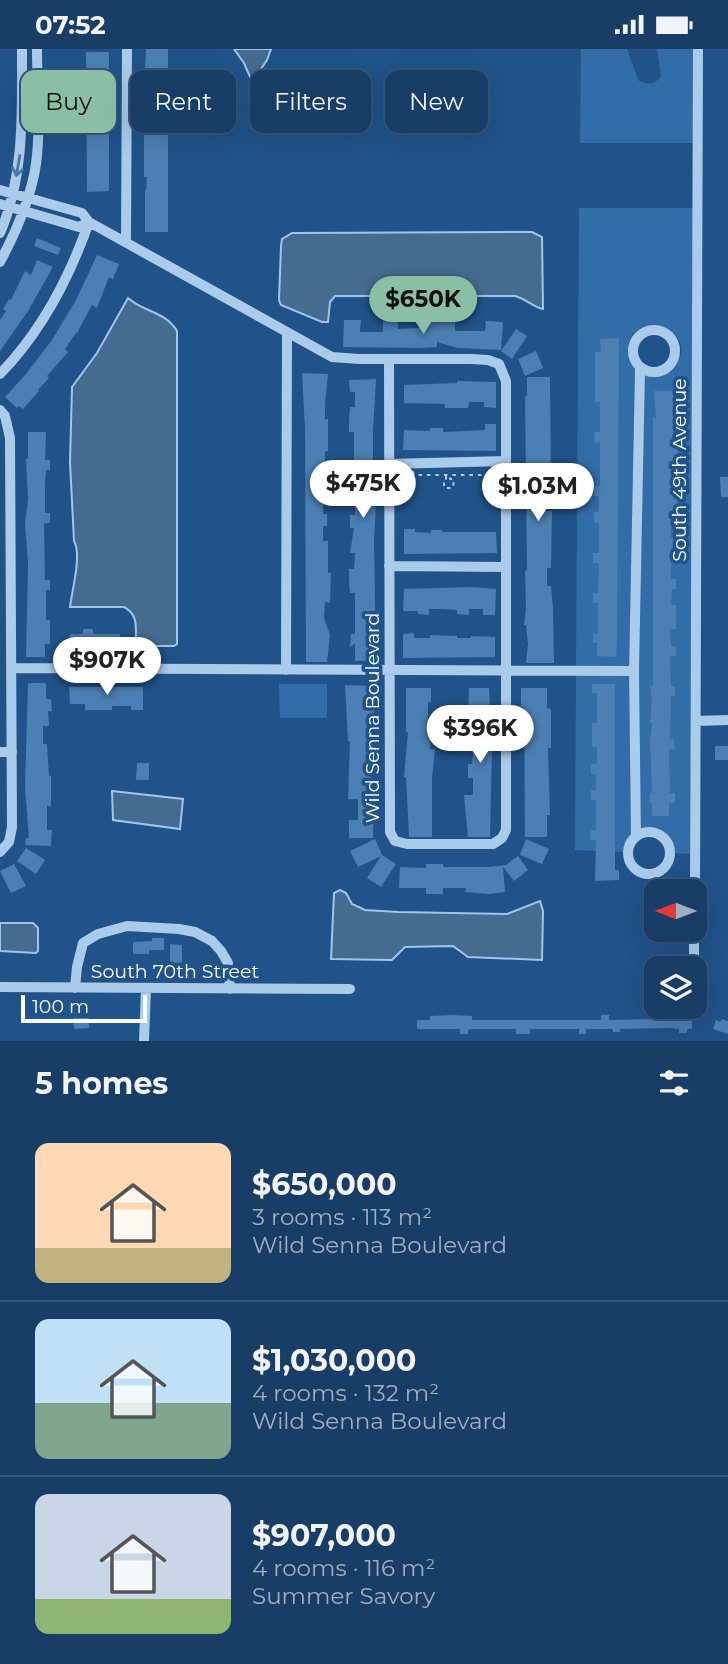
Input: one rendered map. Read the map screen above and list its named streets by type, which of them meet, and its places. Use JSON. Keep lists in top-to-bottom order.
{
  "streets": {
    "street": ["South 49th Avenue", "Wild Senna Boulevard", "South 70th Street"]
  },
  "scale_bar": "100 m",
  "north": "left",
  "page": {
    "status": "07:52",
    "chip": [
      "Buy",
      "Rent",
      "Filters",
      "New"
    ],
    "price": [
      "$650K",
      "$475K",
      "$1.03M",
      "$907K",
      "$396K"
    ],
    "scale": "100 m",
    "heading": "5 homes",
    "list": [
      {
        "name": "$650,000",
        "note": "3 rooms · 113 m² · Wild Senna Boulevard"
      },
      {
        "name": "$1,030,000",
        "note": "4 rooms · 132 m² · Wild Senna Boulevard"
      },
      {
        "name": "$907,000",
        "note": "4 rooms · 116 m² · Summer Savory"
      }
    ]
  }
}
